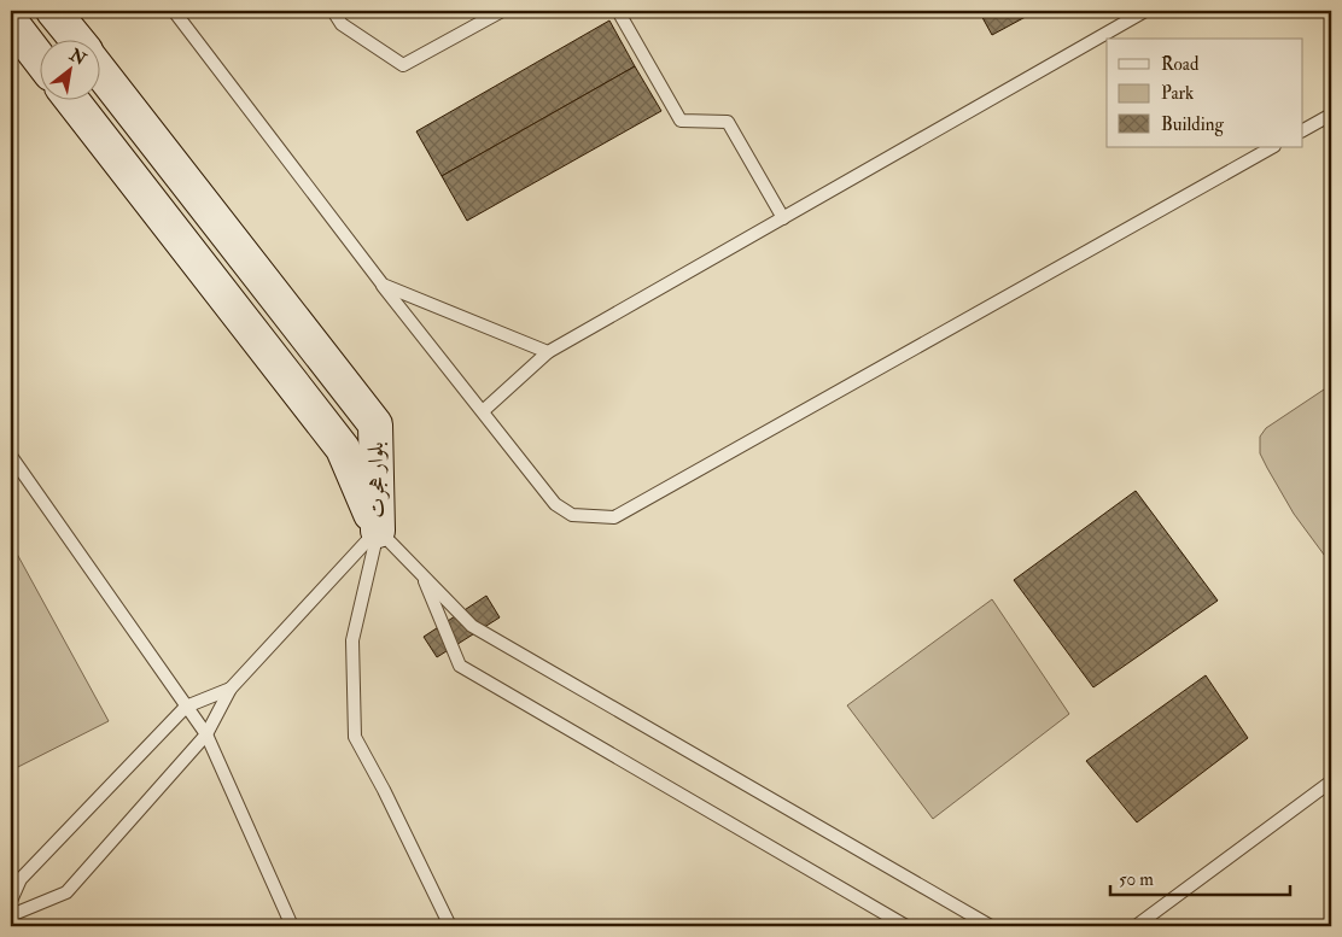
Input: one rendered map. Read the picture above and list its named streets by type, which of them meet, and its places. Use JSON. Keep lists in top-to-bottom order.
{
  "streets": {
    "main road": ["بلوار هجرت"]
  },
  "legend": ["Road", "Park", "Building"],
  "scale_bar": "50 m",
  "north": "top right"
}
